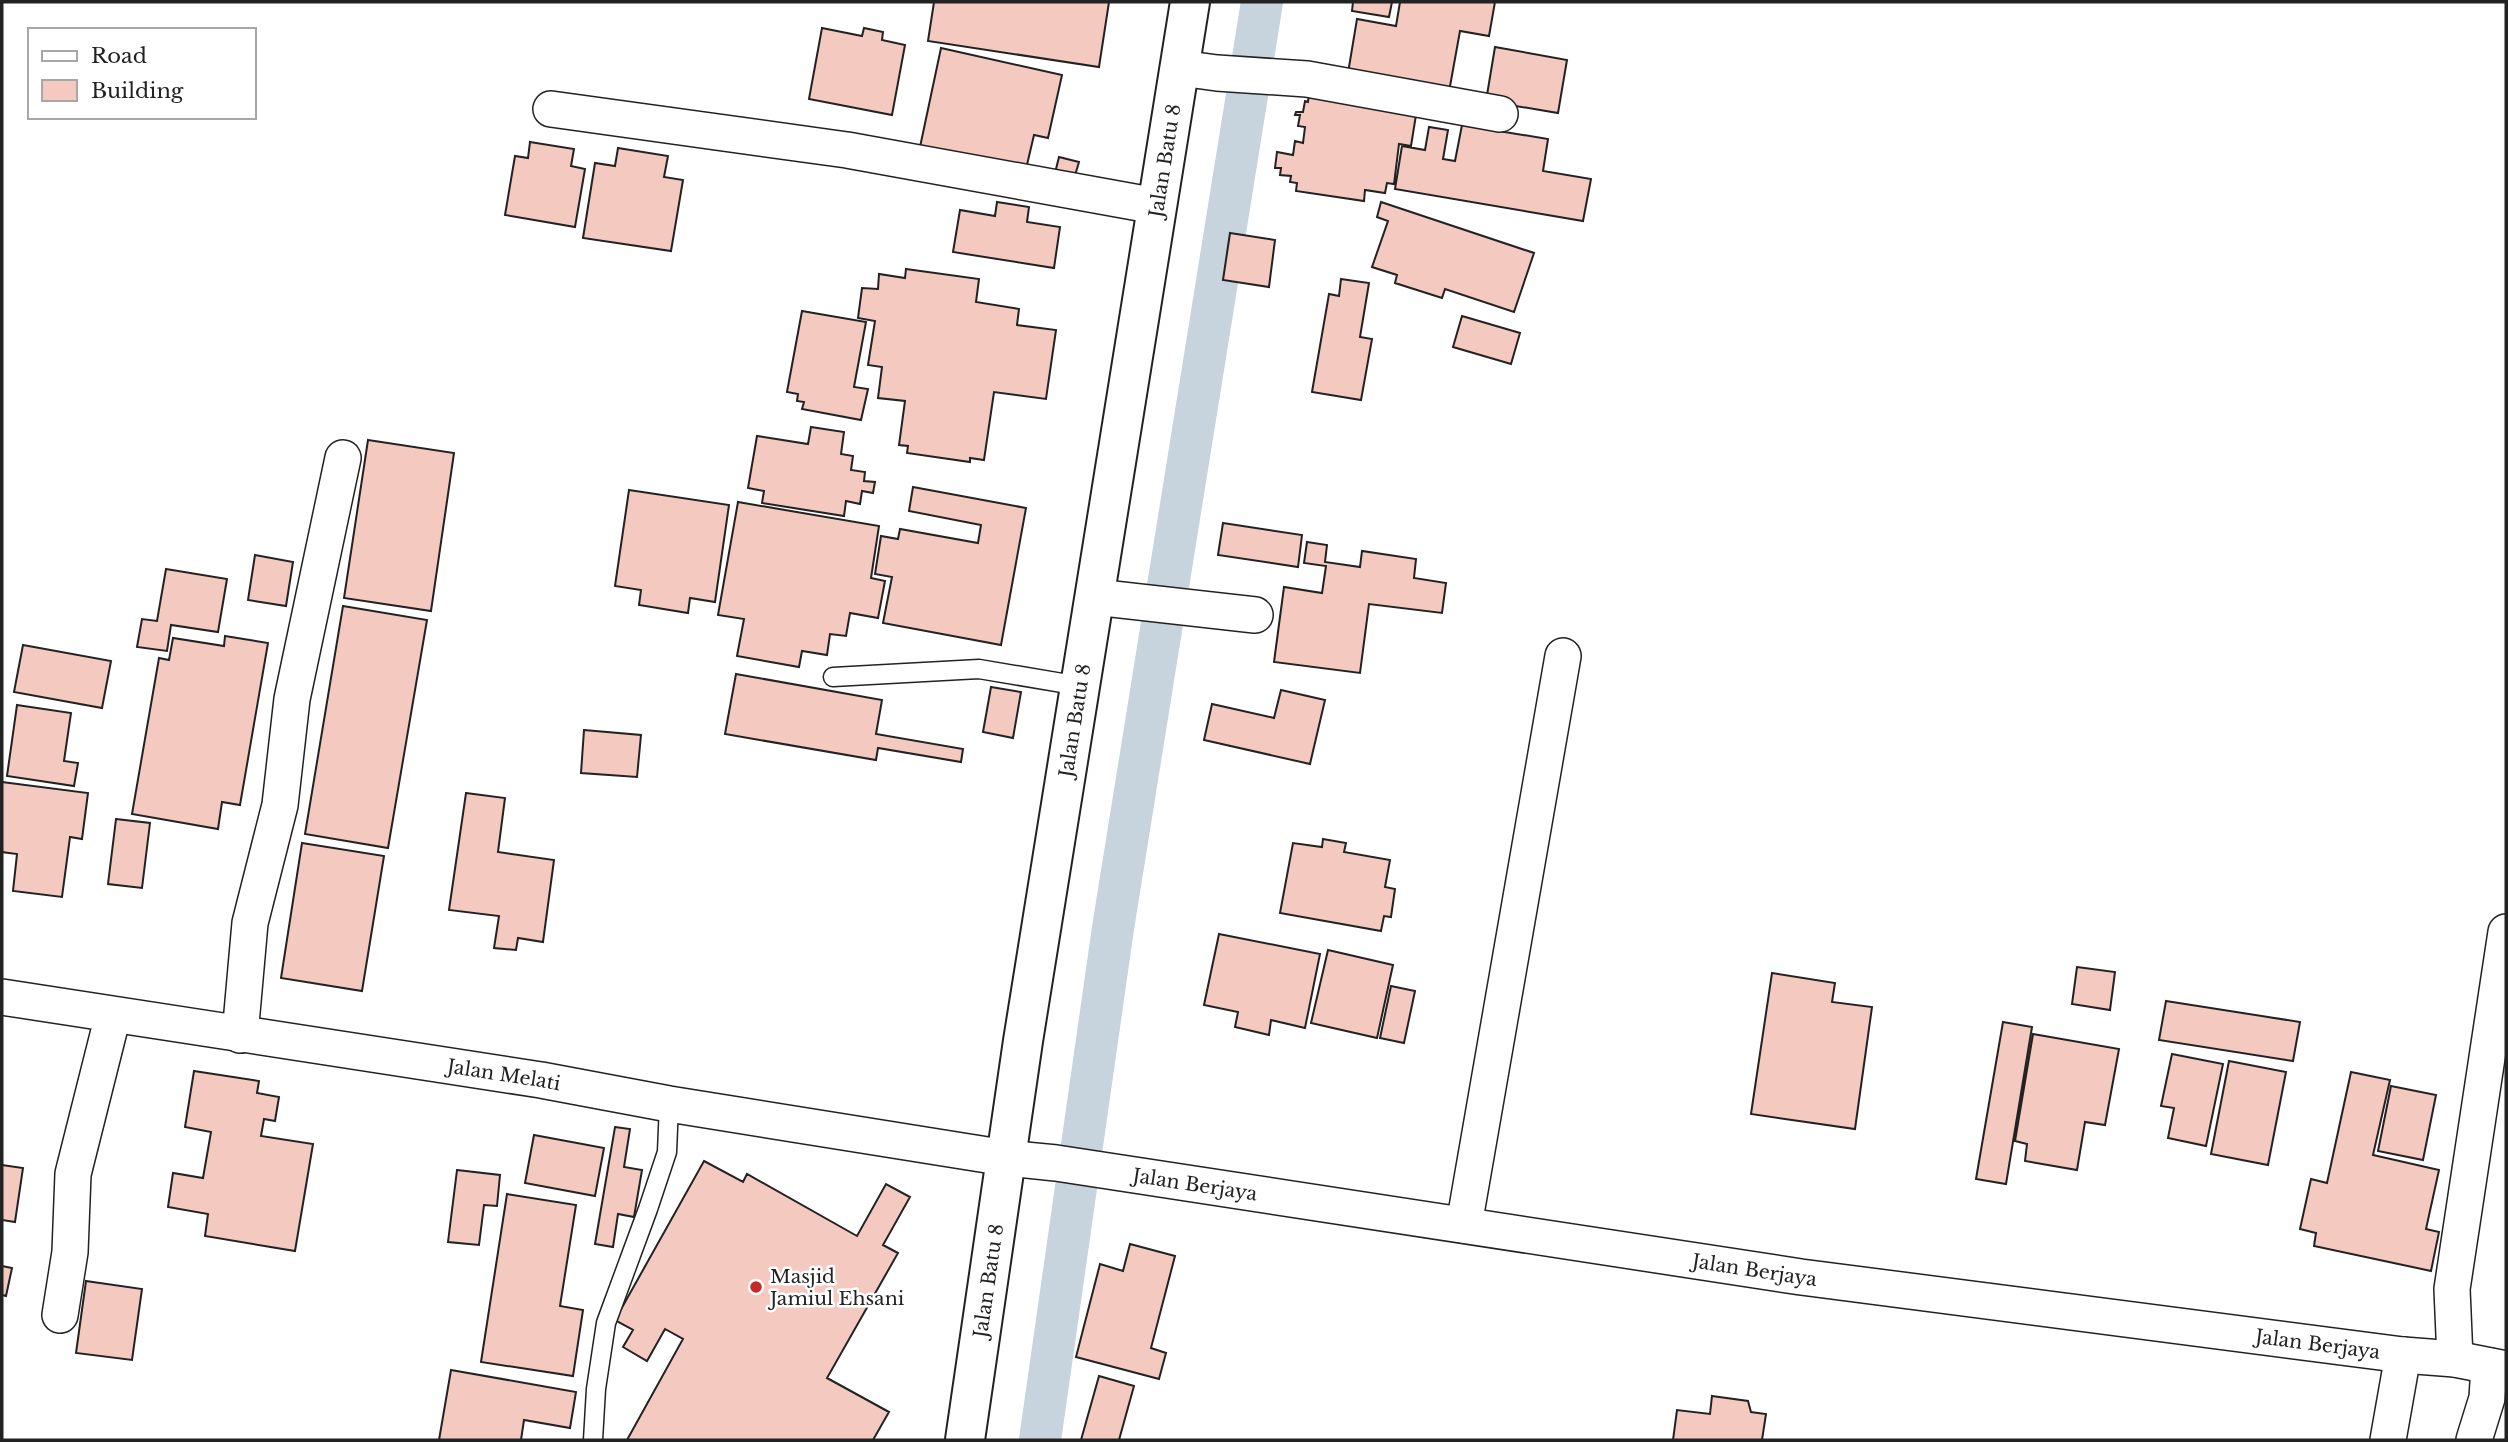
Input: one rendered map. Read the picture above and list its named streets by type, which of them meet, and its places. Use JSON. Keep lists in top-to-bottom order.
{
  "streets": {
    "street": ["Jalan Batu 8", "Jalan Melati", "Jalan Berjaya"]
  },
  "crossings": [
    ["Jalan Batu 8", "Jalan Melati"],
    ["Jalan Batu 8", "Jalan Berjaya"],
    ["Jalan Melati", "Jalan Berjaya"]
  ],
  "places": ["Masjid Jamiul Ehsani"],
  "legend": ["Road", "Building"]
}
